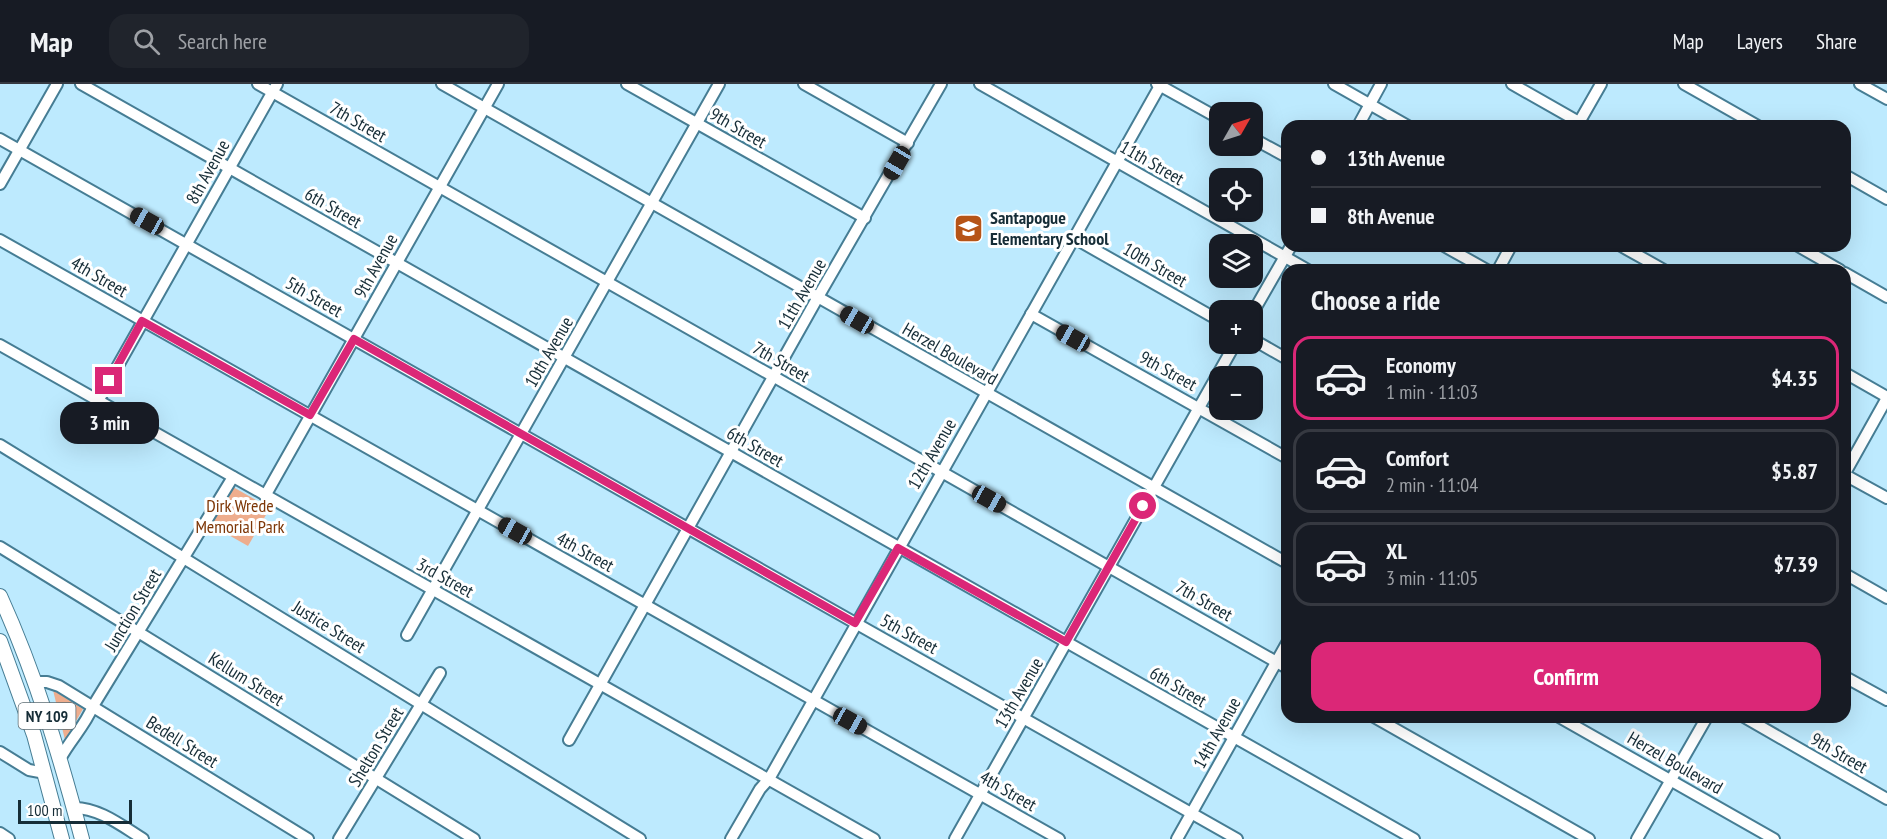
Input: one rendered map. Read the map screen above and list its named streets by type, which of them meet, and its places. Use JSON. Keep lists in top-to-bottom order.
{
  "streets": {
    "main road": ["NY 109"],
    "street": [
      "7th Street",
      "9th Street",
      "11th Street",
      "8th Avenue",
      "6th Street",
      "10th Street",
      "9th Avenue",
      "4th Street",
      "11th Avenue",
      "5th Street",
      "10th Avenue",
      "Herzel Boulevard",
      "12th Avenue",
      "3rd Street",
      "Junction Street",
      "Justice Street",
      "Kellum Street",
      "13th Avenue",
      "14th Avenue",
      "Bedell Street",
      "Shelton Street"
    ]
  },
  "crossings": [
    ["7th Street", "8th Avenue"],
    ["7th Street", "9th Avenue"],
    ["7th Street", "11th Avenue"],
    ["7th Street", "10th Avenue"],
    ["7th Street", "12th Avenue"],
    ["7th Street", "13th Avenue"],
    ["7th Street", "14th Avenue"],
    ["9th Street", "11th Avenue"],
    ["9th Street", "10th Avenue"],
    ["9th Street", "12th Avenue"],
    ["9th Street", "13th Avenue"],
    ["11th Street", "12th Avenue"],
    ["8th Avenue", "6th Street"],
    ["8th Avenue", "4th Street"],
    ["8th Avenue", "5th Street"],
    ["8th Avenue", "3rd Street"],
    ["6th Street", "9th Avenue"],
    ["6th Street", "11th Avenue"],
    ["6th Street", "10th Avenue"],
    ["6th Street", "12th Avenue"],
    ["6th Street", "13th Avenue"],
    ["6th Street", "14th Avenue"],
    ["10th Street", "12th Avenue"],
    ["9th Avenue", "4th Street"],
    ["9th Avenue", "5th Street"],
    ["9th Avenue", "Herzel Boulevard"],
    ["9th Avenue", "3rd Street"],
    ["4th Street", "11th Avenue"],
    ["4th Street", "10th Avenue"],
    ["4th Street", "12th Avenue"],
    ["4th Street", "13th Avenue"],
    ["11th Avenue", "5th Street"],
    ["11th Avenue", "Herzel Boulevard"],
    ["11th Avenue", "3rd Street"],
    ["5th Street", "10th Avenue"],
    ["5th Street", "12th Avenue"],
    ["5th Street", "13th Avenue"],
    ["5th Street", "14th Avenue"],
    ["10th Avenue", "Herzel Boulevard"],
    ["10th Avenue", "3rd Street"],
    ["Herzel Boulevard", "12th Avenue"],
    ["Herzel Boulevard", "13th Avenue"],
    ["12th Avenue", "3rd Street"],
    ["3rd Street", "Junction Street"],
    ["Junction Street", "Justice Street"],
    ["Junction Street", "Kellum Street"],
    ["Junction Street", "NY 109"],
    ["Junction Street", "Bedell Street"],
    ["Justice Street", "Shelton Street"],
    ["Kellum Street", "Shelton Street"],
    ["NY 109", "Bedell Street"]
  ],
  "parks": ["Dirk Wrede Memorial Park"],
  "places": {
    "school or university": ["Santapogue Elementary School"]
  },
  "scale_bar": "100 m",
  "north": "top right",
  "page": {
    "header": "Map",
    "search": "Search here",
    "nav": ["Map", "Layers", "Share"],
    "map_buttons": ["+", "−"],
    "banner": ["13th Avenue", "8th Avenue"],
    "heading": "Choose a ride",
    "list": [
      {
        "name": "Economy",
        "note": "1 min · 11:03",
        "value": "$4.35"
      },
      {
        "name": "Comfort",
        "note": "2 min · 11:04",
        "value": "$5.87"
      },
      {
        "name": "XL",
        "note": "3 min · 11:05",
        "value": "$7.39"
      }
    ],
    "bubble": "3 min",
    "buttons": "Confirm",
    "scale": "100 m"
  }
}
